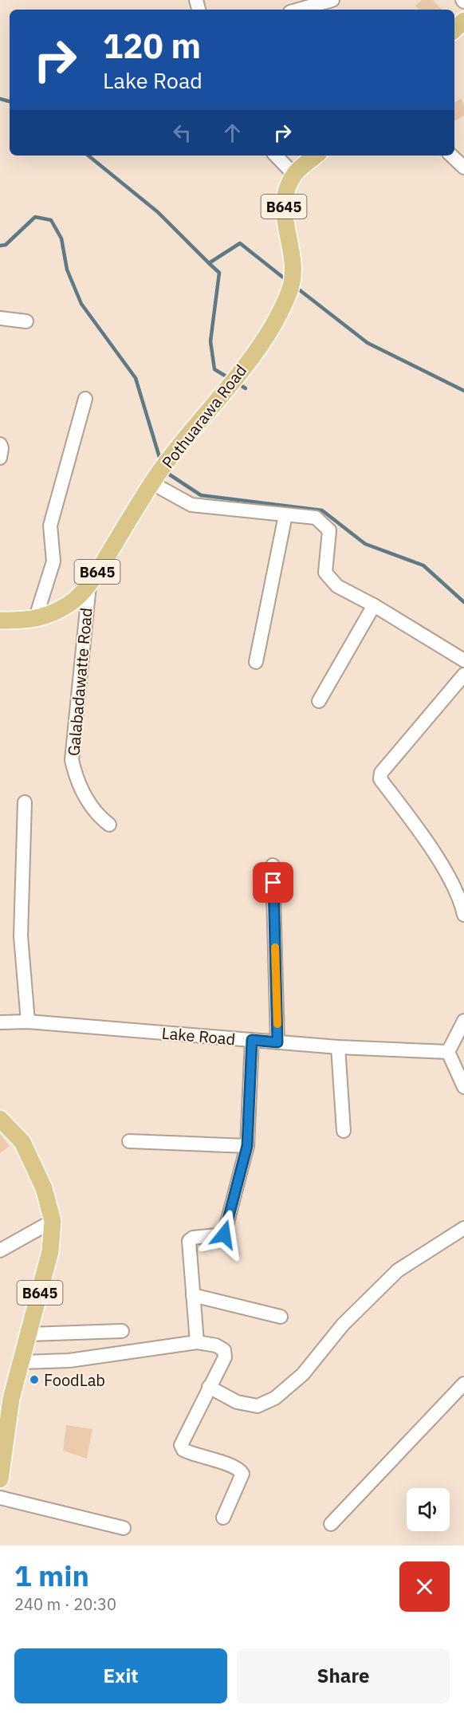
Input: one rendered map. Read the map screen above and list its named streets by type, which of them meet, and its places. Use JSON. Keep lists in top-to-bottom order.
{
  "streets": {
    "main road": ["B645", "Pothuarawa Road"],
    "street": ["Galabadawatte Road", "Lake Road"]
  },
  "crossings": [
    ["Pothuarawa Road", "Galabadawatte Road"]
  ],
  "places": ["FoodLab"],
  "page": {
    "turn": ["120 m", "Lake Road"],
    "heading": ["1 min", "240 m · 20:30"],
    "buttons": ["Exit", "Share"]
  }
}
